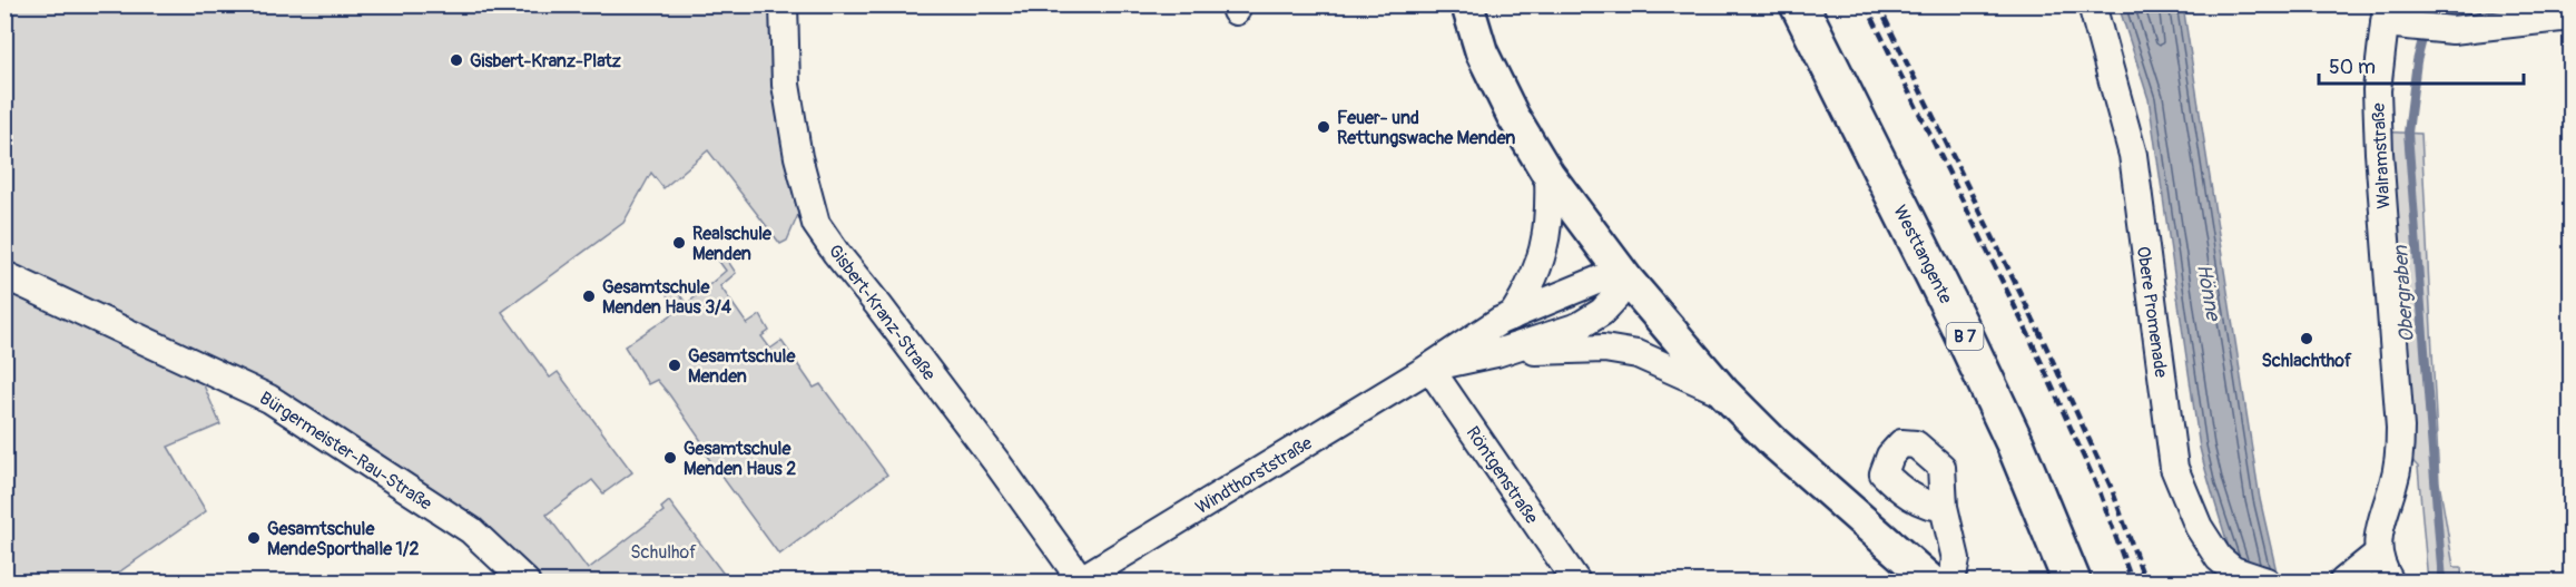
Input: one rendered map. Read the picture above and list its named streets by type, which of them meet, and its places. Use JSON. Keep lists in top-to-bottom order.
{
  "streets": {
    "main road": ["Westtangente", "B 7"],
    "street": [
      "Walramstraße",
      "Gisbert-Kranz-Straße",
      "Obere Promenade",
      "Bürgermeister-Rau-Straße",
      "Windthorststraße",
      "Röntgenstraße"
    ]
  },
  "crossings": [
    ["Gisbert-Kranz-Straße", "Windthorststraße"],
    ["Windthorststraße", "Röntgenstraße"]
  ],
  "water": ["Hönne", "Obergraben"],
  "parks": ["Schulhof"],
  "places": [
    "Gisbert-Kranz-Platz",
    "Feuer- und Rettungswache Menden",
    "Realschule Menden",
    "Gesamtschule Menden Haus 3/4",
    "Schlachthof",
    "Gesamtschule Menden",
    "Gesamtschule Menden Haus 2",
    "Gesamtschule MendeSporthalle 1/2"
  ],
  "scale_bar": "50 m"
}
